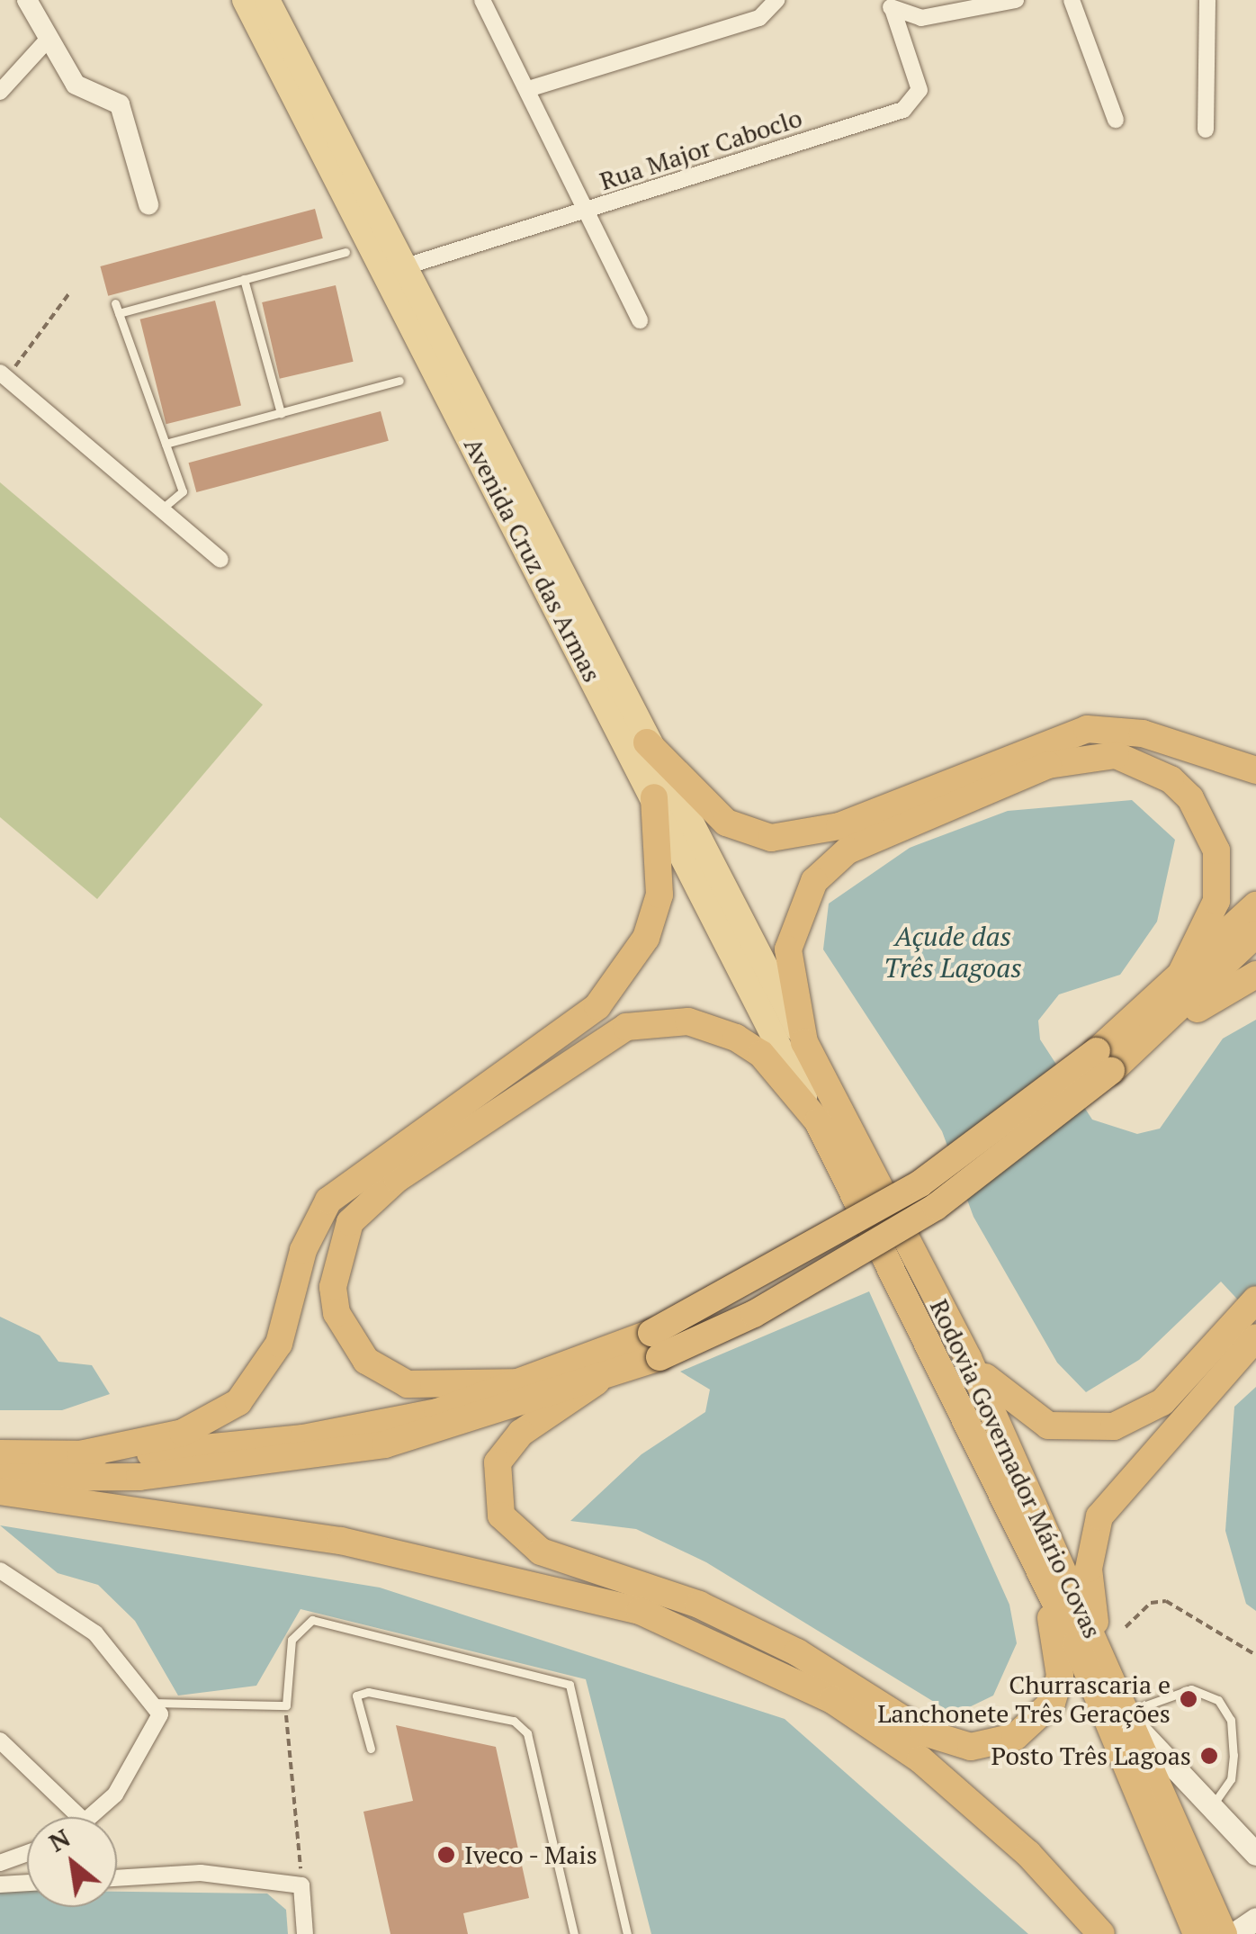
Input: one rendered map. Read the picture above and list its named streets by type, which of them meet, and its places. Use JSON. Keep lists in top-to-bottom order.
{
  "streets": {
    "highway": ["Rodovia Governador Mário Covas"],
    "main road": ["Avenida Cruz das Armas"],
    "street": ["Rua Major Caboclo"]
  },
  "crossings": [
    ["Rua Major Caboclo", "Avenida Cruz das Armas"],
    ["Avenida Cruz das Armas", "Rodovia Governador Mário Covas"]
  ],
  "water": ["Açude das Três Lagoas"],
  "places": ["Churrascaria e Lanchonete Três Gerações", "Posto Três Lagoas", "Iveco - Mais"],
  "north": "top left"
}
